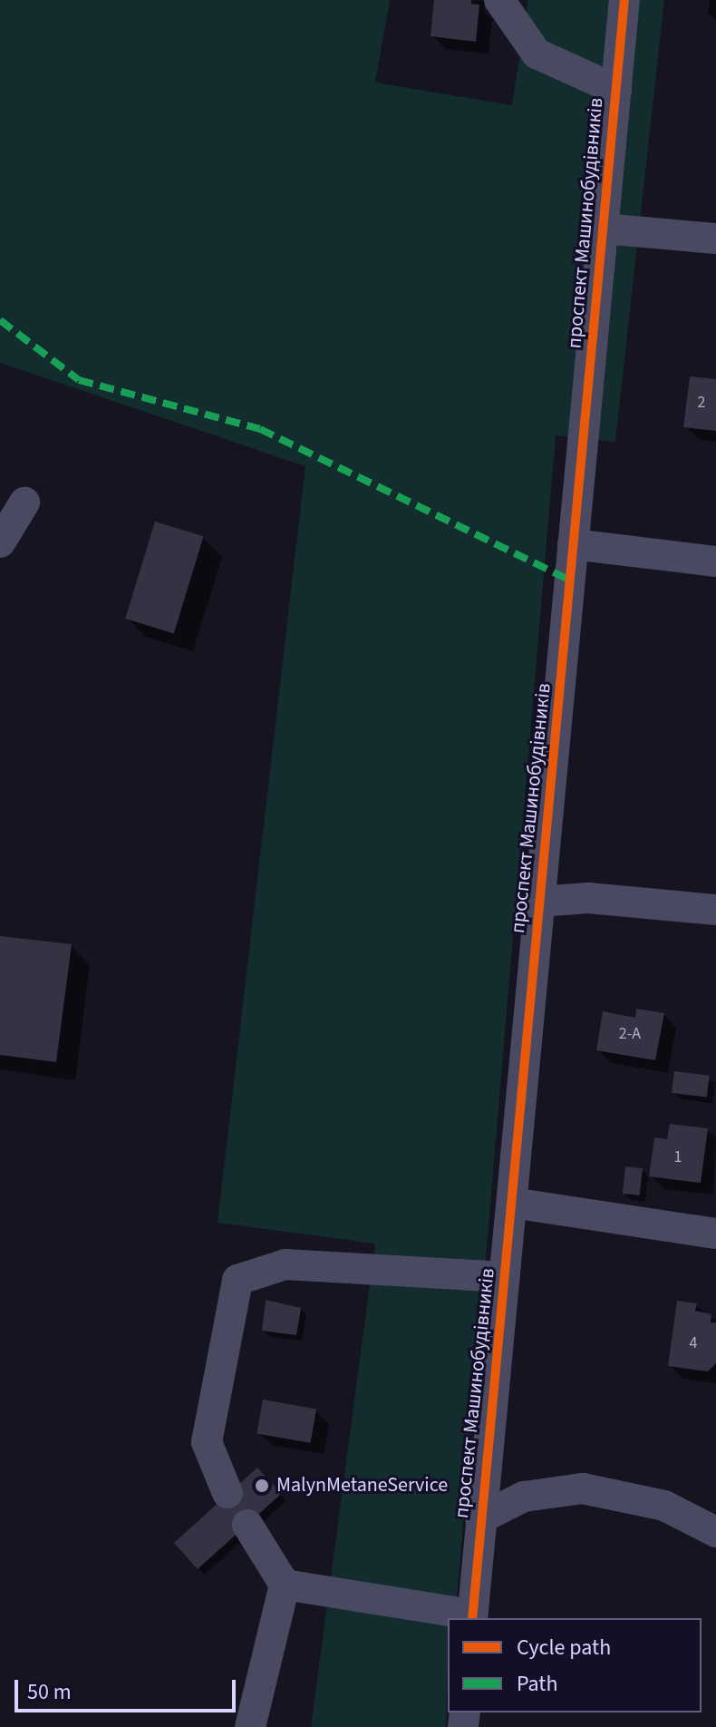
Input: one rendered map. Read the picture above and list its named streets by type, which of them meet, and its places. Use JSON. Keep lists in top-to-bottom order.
{
  "streets": {
    "street": ["проспект Машинобудівників"]
  },
  "places": ["MalynMetaneService"],
  "house_numbers": [
    "2",
    "2-А",
    "1",
    "4"
  ],
  "legend": ["Cycle path", "Path"],
  "scale_bar": "50 m"
}
